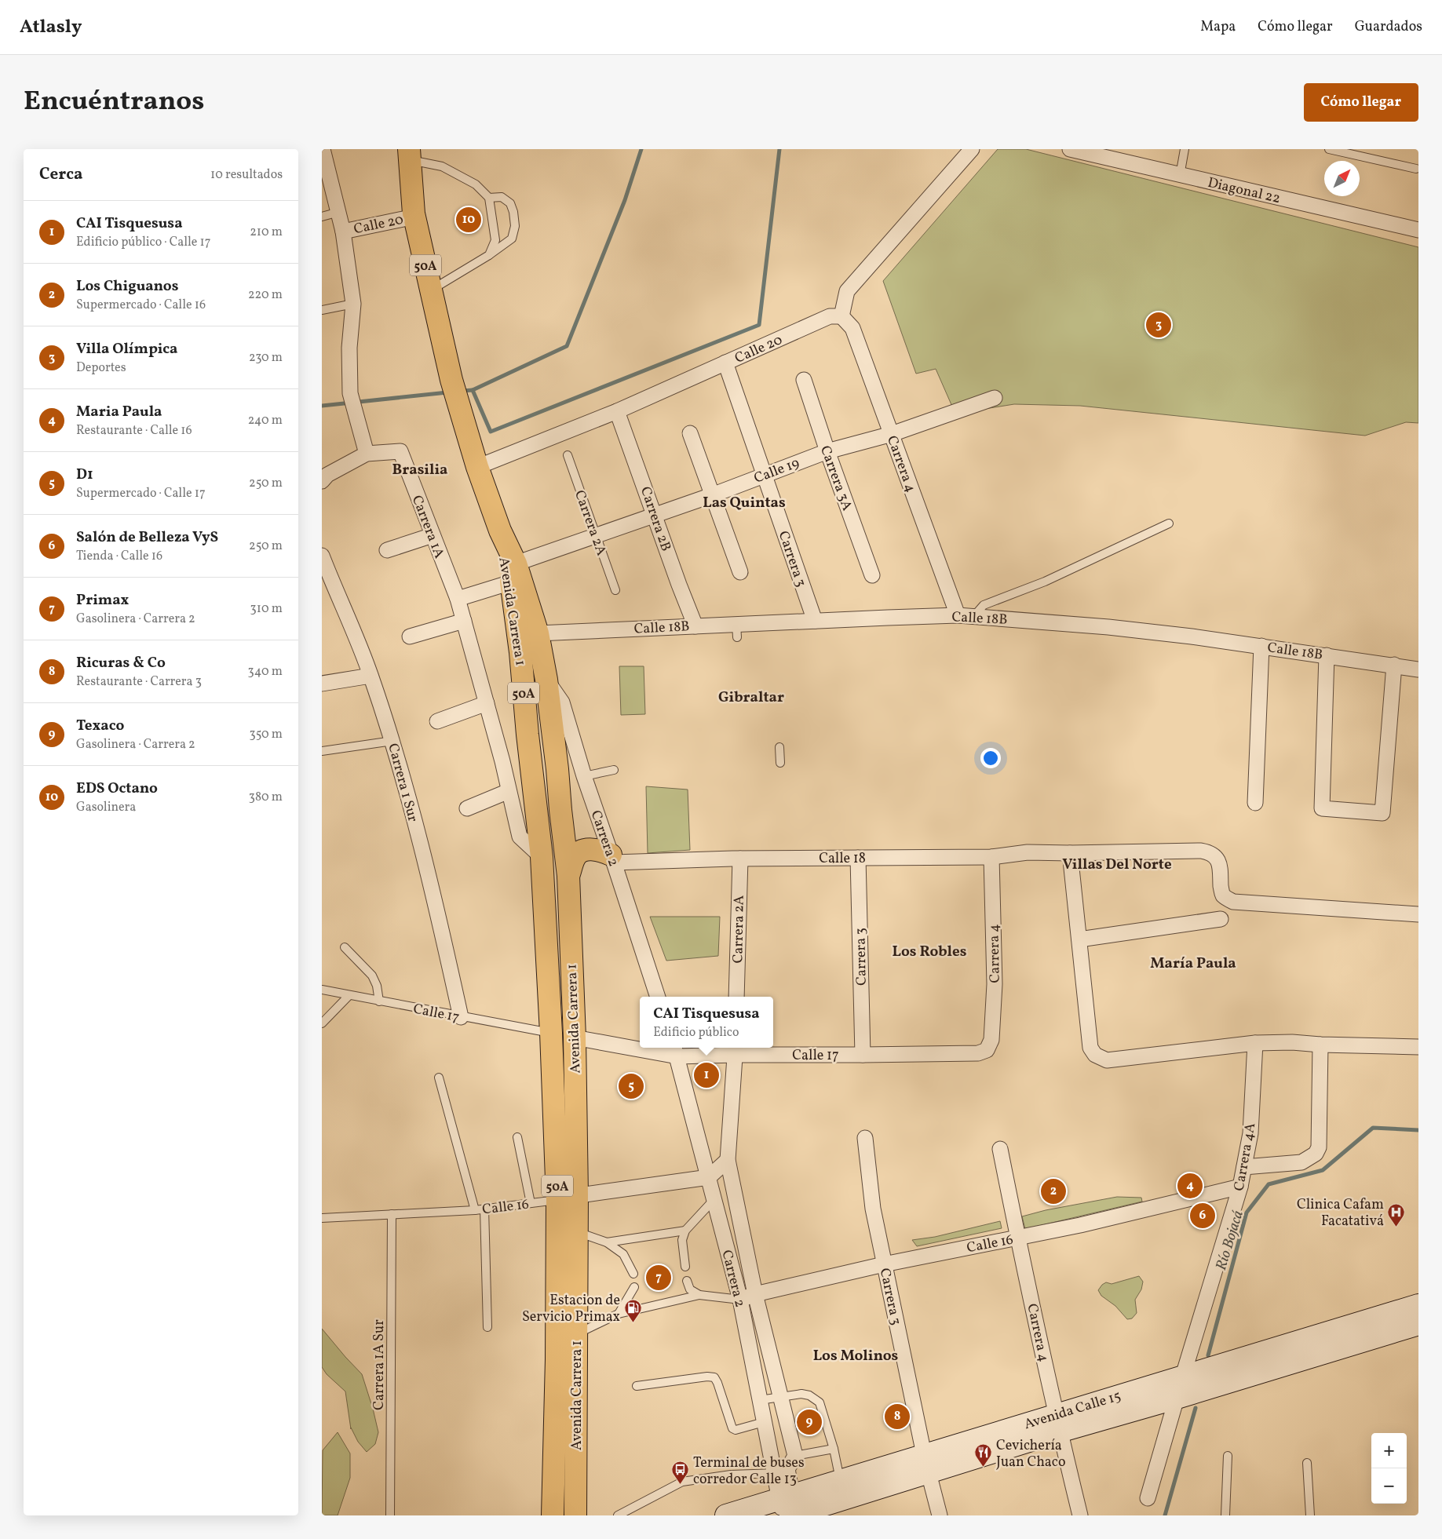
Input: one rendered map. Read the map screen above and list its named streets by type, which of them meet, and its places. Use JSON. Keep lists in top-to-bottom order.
{
  "streets": {
    "main road": ["50A", "Avenida Carrera 1", "Avenida Calle 15"],
    "street": [
      "Diagonal 22",
      "Calle 20",
      "Carrera 4",
      "Calle 19",
      "Carrera 3A",
      "Carrera 2B",
      "Carrera 2A",
      "Carrera 1A",
      "Carrera 3",
      "Calle 18B",
      "Carrera 1 Sur",
      "Carrera 2",
      "Calle 18",
      "Calle 17",
      "Carrera 4A",
      "Calle 16"
    ],
    "lane": ["Carrera 1A Sur"]
  },
  "crossings": [
    ["Calle 20", "Carrera 4"],
    ["Calle 20", "Carrera 2B"],
    ["Calle 20", "Carrera 3"],
    ["Calle 20", "Avenida Carrera 1"],
    ["Carrera 4", "Calle 19"],
    ["Carrera 4", "Calle 18B"],
    ["Carrera 4", "Calle 18"],
    ["Carrera 4", "Calle 17"],
    ["Carrera 4", "Calle 16"],
    ["Carrera 4", "Avenida Calle 15"],
    ["Calle 19", "Carrera 3A"],
    ["Calle 19", "Carrera 2B"],
    ["Calle 19", "Carrera 2A"],
    ["Calle 19", "Carrera 1A"],
    ["Calle 19", "Carrera 3"],
    ["Calle 19", "Avenida Carrera 1"],
    ["Carrera 2B", "Calle 18B"],
    ["Carrera 2A", "Calle 18"],
    ["Carrera 1A", "Avenida Carrera 1"],
    ["Carrera 3", "Calle 18B"],
    ["Carrera 3", "Calle 18"],
    ["Carrera 3", "Calle 17"],
    ["Carrera 3", "Calle 16"],
    ["Carrera 3", "Avenida Calle 15"],
    ["Avenida Carrera 1", "Calle 18B"],
    ["Avenida Carrera 1", "Carrera 2"],
    ["Avenida Carrera 1", "Calle 17"],
    ["Avenida Carrera 1", "Calle 16"],
    ["Carrera 1 Sur", "Calle 17"],
    ["Carrera 2", "Calle 18"],
    ["Carrera 2", "Calle 17"],
    ["Carrera 2", "Calle 16"],
    ["Carrera 2", "Avenida Calle 15"],
    ["Carrera 4A", "Calle 16"],
    ["Carrera 4A", "Avenida Calle 15"],
    ["Calle 16", "Carrera 1A Sur"]
  ],
  "districts": [
    "Brasilia",
    "Las Quintas",
    "Gibraltar",
    "Villas Del Norte",
    "Los Robles",
    "María Paula",
    "Los Molinos"
  ],
  "water": ["Río Bojacá"],
  "places": {
    "hospital": ["Clinica Cafam Facatativá"],
    "fuel station": ["Estacion de Servicio Primax"],
    "restaurant": ["Cevichería Juan Chaco"],
    "bus stop": ["Terminal de buses corredor Calle 13"]
  },
  "north": "top right",
  "page": {
    "header": "Atlasly",
    "nav": ["Mapa", "Cómo llegar", "Guardados"],
    "title": "Encuéntranos",
    "buttons": "Cómo llegar",
    "heading": ["Cerca", "10 resultados"],
    "list": [
      {
        "mark": "1",
        "name": "CAI Tisquesusa",
        "note": "Edificio público · Calle 17",
        "value": "210 m"
      },
      {
        "mark": "2",
        "name": "Los Chiguanos",
        "note": "Supermercado · Calle 16",
        "value": "220 m"
      },
      {
        "mark": "3",
        "name": "Villa Olímpica",
        "note": "Deportes",
        "value": "230 m"
      },
      {
        "mark": "4",
        "name": "Maria Paula",
        "note": "Restaurante · Calle 16",
        "value": "240 m"
      },
      {
        "mark": "5",
        "name": "D1",
        "note": "Supermercado · Calle 17",
        "value": "250 m"
      },
      {
        "mark": "6",
        "name": "Salón de Belleza VyS",
        "note": "Tienda · Calle 16",
        "value": "250 m"
      },
      {
        "mark": "7",
        "name": "Primax",
        "note": "Gasolinera · Carrera 2",
        "value": "310 m"
      },
      {
        "mark": "8",
        "name": "Ricuras & Co",
        "note": "Restaurante · Carrera 3",
        "value": "340 m"
      },
      {
        "mark": "9",
        "name": "Texaco",
        "note": "Gasolinera · Carrera 2",
        "value": "350 m"
      },
      {
        "mark": "10",
        "name": "EDS Octano",
        "note": "Gasolinera",
        "value": "380 m"
      }
    ],
    "pins": [
      "10",
      "3",
      "1",
      "5",
      "4",
      "2",
      "6",
      "7",
      "8",
      "9"
    ],
    "popup": ["CAI Tisquesusa", "Edificio público"],
    "map_buttons": ["+", "−"]
  }
}
